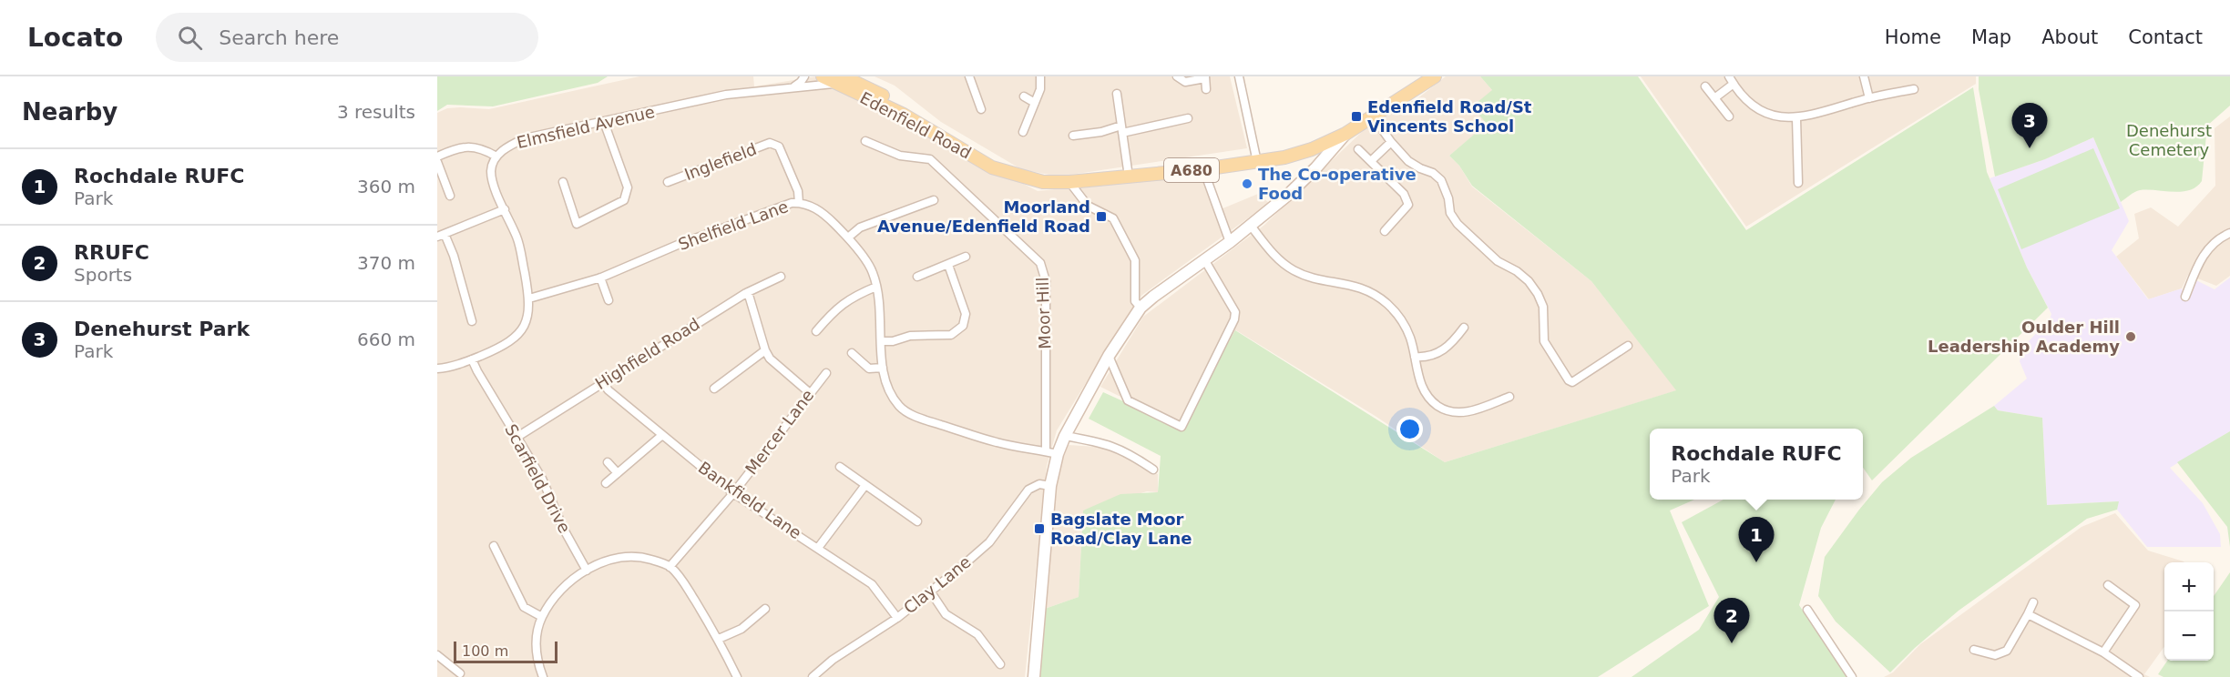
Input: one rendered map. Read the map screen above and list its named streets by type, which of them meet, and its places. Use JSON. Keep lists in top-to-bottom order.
{
  "streets": {
    "main road": ["Edenfield Road", "A680"],
    "street": [
      "Elmsfield Avenue",
      "Inglefield",
      "Shelfield Lane",
      "Moor Hill",
      "Highfield Road",
      "Mercer Lane",
      "Scarfield Drive",
      "Bankfield Lane",
      "Clay Lane"
    ]
  },
  "crossings": [
    ["Edenfield Road", "Elmsfield Avenue"],
    ["Elmsfield Avenue", "Shelfield Lane"],
    ["Elmsfield Avenue", "Scarfield Drive"],
    ["Inglefield", "Shelfield Lane"],
    ["Shelfield Lane", "Moor Hill"],
    ["Highfield Road", "Scarfield Drive"],
    ["Highfield Road", "Bankfield Lane"],
    ["Mercer Lane", "Bankfield Lane"],
    ["Bankfield Lane", "Clay Lane"]
  ],
  "parks": ["Denehurst Cemetery"],
  "places": {
    "transit": ["Edenfield Road/St Vincents School", "Moorland Avenue/Edenfield Road", "Bagslate Moor Road/Clay Lane"],
    "other": ["The Co-operative Food", "Oulder Hill Leadership Academy"]
  },
  "scale_bar": "100 m",
  "page": {
    "header": "Locato",
    "search": "Search here",
    "nav": [
      "Home",
      "Map",
      "About",
      "Contact"
    ],
    "heading": ["Nearby", "3 results"],
    "pins": ["3", "1", "2"],
    "list": [
      {
        "mark": "1",
        "name": "Rochdale RUFC",
        "note": "Park",
        "value": "360 m"
      },
      {
        "mark": "2",
        "name": "RRUFC",
        "note": "Sports",
        "value": "370 m"
      },
      {
        "mark": "3",
        "name": "Denehurst Park",
        "note": "Park",
        "value": "660 m"
      }
    ],
    "popup": ["Rochdale RUFC", "Park"],
    "map_buttons": ["+", "−"],
    "scale": "100 m"
  }
}
